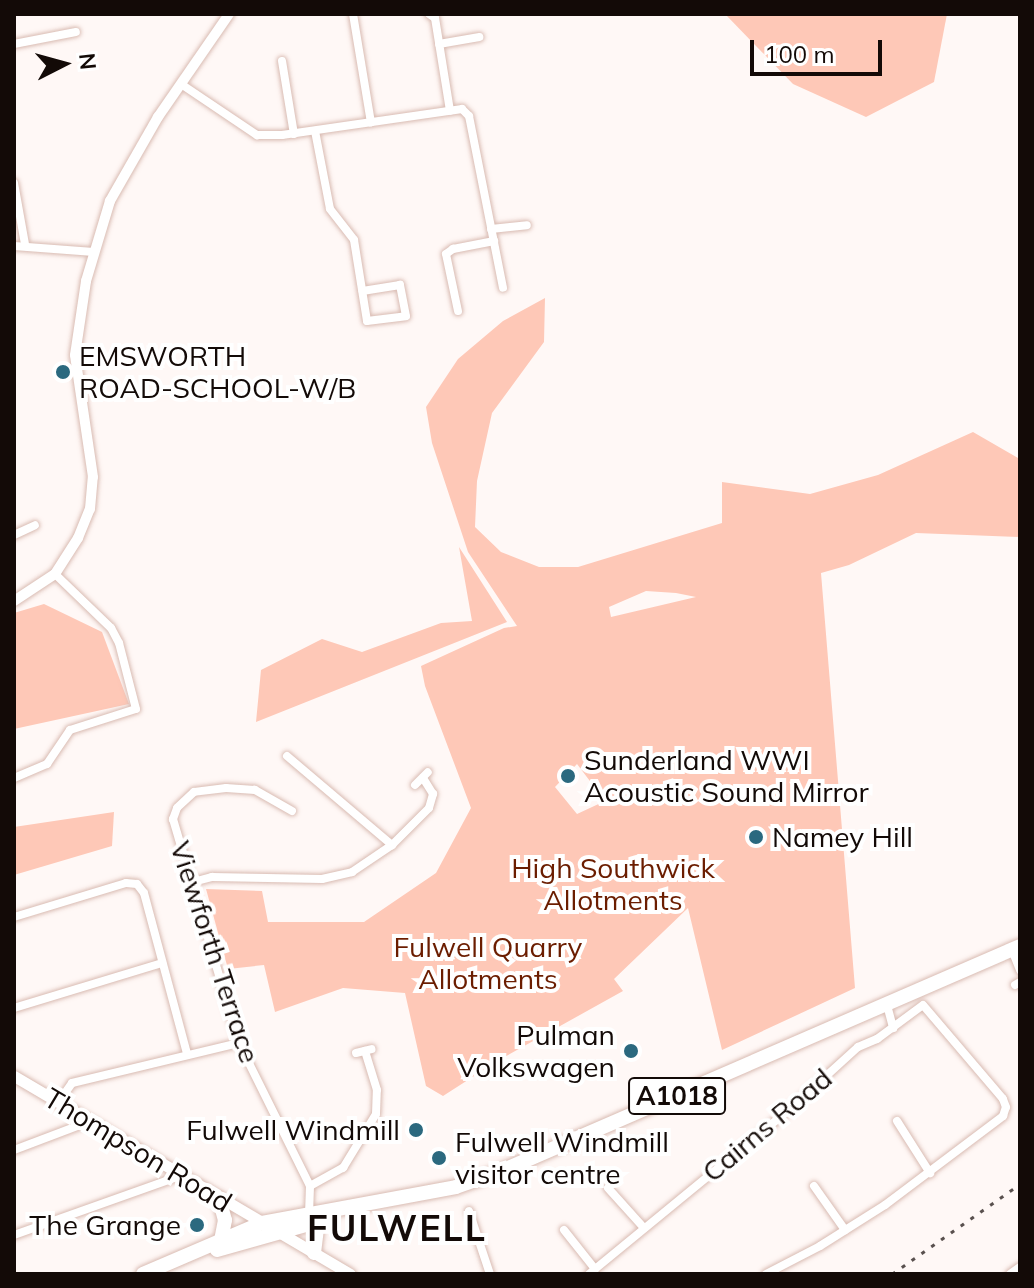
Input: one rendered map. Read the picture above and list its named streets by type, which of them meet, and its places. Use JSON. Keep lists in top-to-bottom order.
{
  "streets": {
    "highway": ["A1018"],
    "main road": ["Thompson Road"],
    "street": ["Viewforth Terrace", "Cairns Road"]
  },
  "crossings": [
    ["Viewforth Terrace", "A1018"],
    ["A1018", "Thompson Road"]
  ],
  "districts": ["FULWELL"],
  "parks": ["High Southwick Allotments", "Fulwell Quarry Allotments"],
  "places": [
    "EMSWORTH ROAD-SCHOOL-W/B",
    "Sunderland WWI Acoustic Sound Mirror",
    "Namey Hill",
    "Pulman Volkswagen",
    "Fulwell Windmill",
    "Fulwell Windmill visitor centre",
    "The Grange"
  ],
  "scale_bar": "100 m",
  "north": "right"
}
